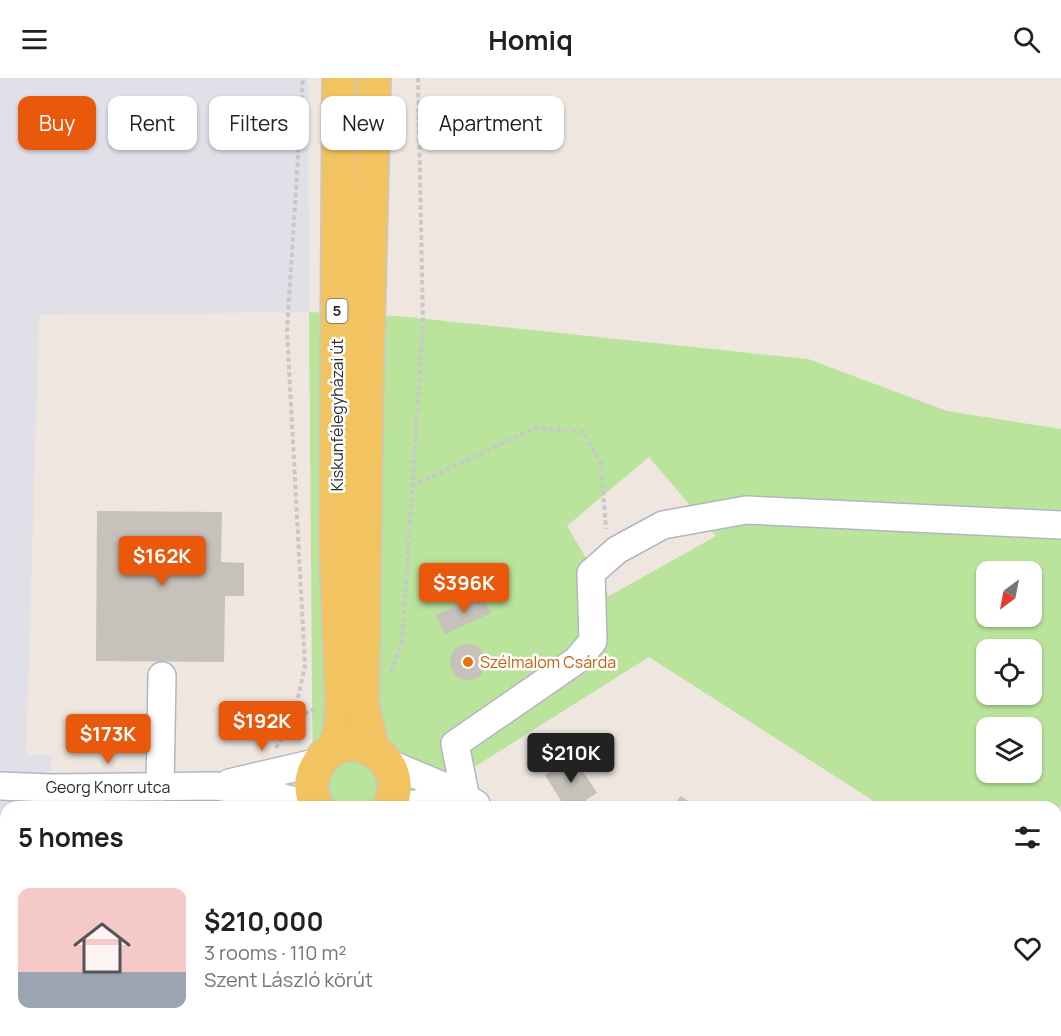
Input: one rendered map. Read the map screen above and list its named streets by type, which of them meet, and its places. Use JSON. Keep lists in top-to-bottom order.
{
  "streets": {
    "main road": ["5", "Kiskunfélegyházai út"],
    "street": ["Georg Knorr utca"]
  },
  "crossings": [
    ["5", "Kiskunfélegyházai út"],
    ["5", "Georg Knorr utca"],
    ["Kiskunfélegyházai út", "Georg Knorr utca"]
  ],
  "places": ["Szélmalom Csárda"],
  "north": "bottom left",
  "page": {
    "header": "Homiq",
    "chip": [
      "Buy",
      "Rent",
      "Filters",
      "New",
      "Apartment"
    ],
    "price": [
      "$162K",
      "$396K",
      "$192K",
      "$173K",
      "$210K"
    ],
    "heading": "5 homes",
    "list": [
      {
        "name": "$210,000",
        "note": "3 rooms · 110 m² · Szent László körút"
      }
    ]
  }
}
